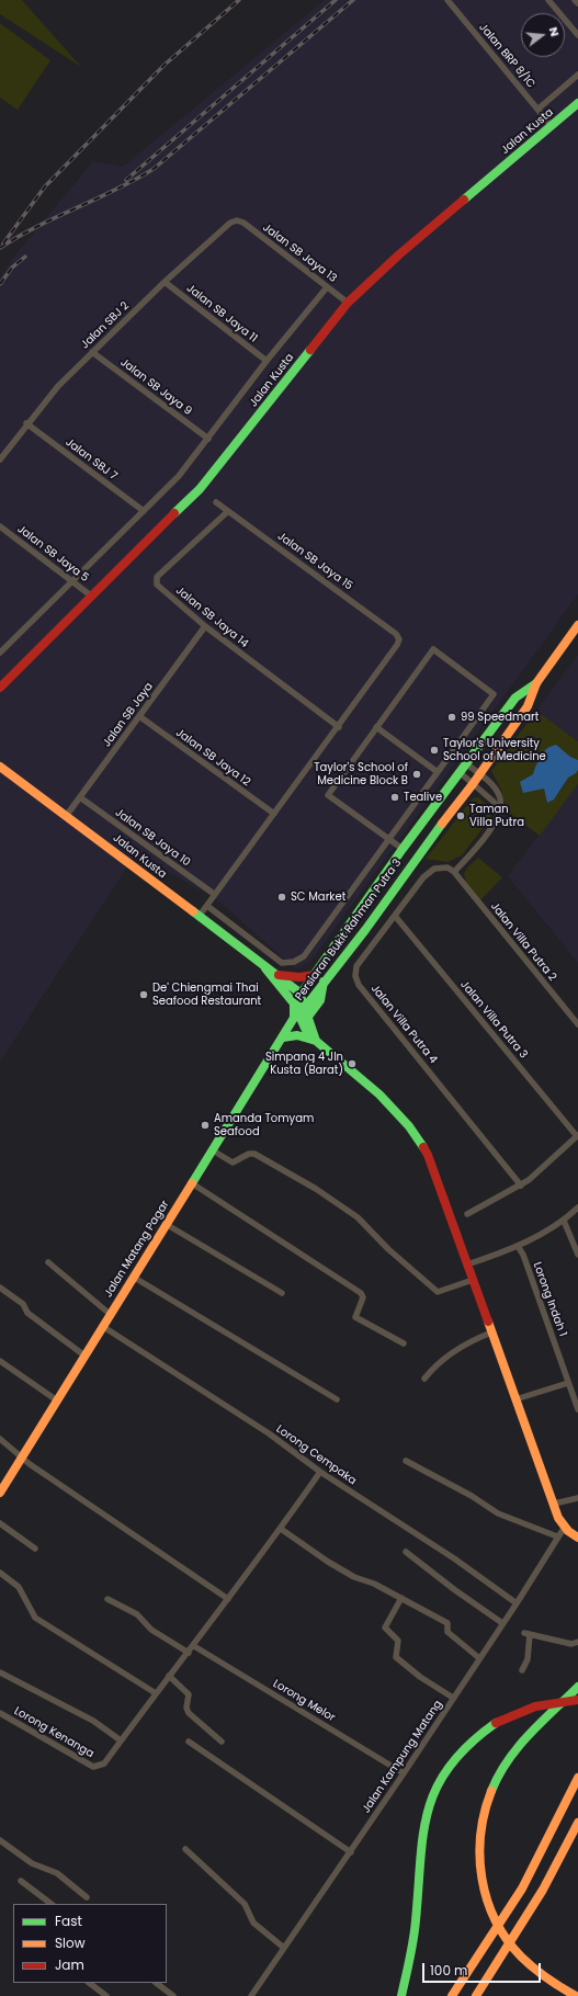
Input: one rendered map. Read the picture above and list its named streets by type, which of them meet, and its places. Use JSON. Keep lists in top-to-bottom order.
{
  "streets": {
    "main road": ["Jalan Kusta", "Persiaran Bukit Rahman Putra 3", "Jalan Matang Pagar"],
    "street": [
      "Jalan BRP 8/1C",
      "Jalan SB Jaya 13",
      "Jalan SB Jaya 11",
      "Jalan SBJ 2",
      "Jalan SB Jaya 9",
      "Jalan SBJ 7",
      "Jalan SB Jaya 5",
      "Jalan SB Jaya 15",
      "Jalan SB Jaya 14",
      "Jalan SB Jaya",
      "Jalan SB Jaya 12",
      "Jalan SB Jaya 10",
      "Jalan Villa Putra 2",
      "Jalan Villa Putra 3",
      "Jalan Villa Putra 4",
      "Lorong Indah 1",
      "Lorong Cempaka",
      "Lorong Melor",
      "Lorong Kenanga",
      "Jalan Kampung Matang"
    ]
  },
  "crossings": [
    ["Jalan BRP 8/1C", "Jalan Kusta"],
    ["Jalan Kusta", "Jalan SB Jaya 13"],
    ["Jalan Kusta", "Jalan SB Jaya 5"],
    ["Jalan Kusta", "Jalan SB Jaya"],
    ["Jalan Kusta", "Persiaran Bukit Rahman Putra 3"],
    ["Jalan Kusta", "Jalan Matang Pagar"],
    ["Jalan SB Jaya 13", "Jalan SBJ 2"],
    ["Jalan SB Jaya 11", "Jalan SBJ 2"],
    ["Jalan SBJ 2", "Jalan SB Jaya 9"],
    ["Jalan SBJ 2", "Jalan SBJ 7"],
    ["Jalan SB Jaya 15", "Jalan SB Jaya 14"],
    ["Jalan SB Jaya 14", "Jalan SB Jaya"],
    ["Jalan SB Jaya", "Jalan SB Jaya 12"],
    ["Jalan SB Jaya", "Jalan SB Jaya 10"],
    ["Persiaran Bukit Rahman Putra 3", "Jalan Matang Pagar"],
    ["Jalan Villa Putra 2", "Jalan Villa Putra 4"],
    ["Jalan Villa Putra 3", "Jalan Villa Putra 4"],
    ["Jalan Matang Pagar", "Lorong Cempaka"],
    ["Lorong Cempaka", "Jalan Kampung Matang"],
    ["Lorong Melor", "Jalan Kampung Matang"]
  ],
  "places": [
    "99 Speedmart",
    "Taylor's University School of Medicine",
    "Taylor's School of Medicine Block B",
    "Tealive",
    "Taman Villa Putra",
    "SC Market",
    "De' Chiengmai Thai Seafood Restaurant",
    "Simpang 4 Jln Kusta (Barat)",
    "Amanda Tomyam Seafood"
  ],
  "legend": ["Fast", "Slow", "Jam"],
  "scale_bar": "100 m",
  "north": "right"
}
